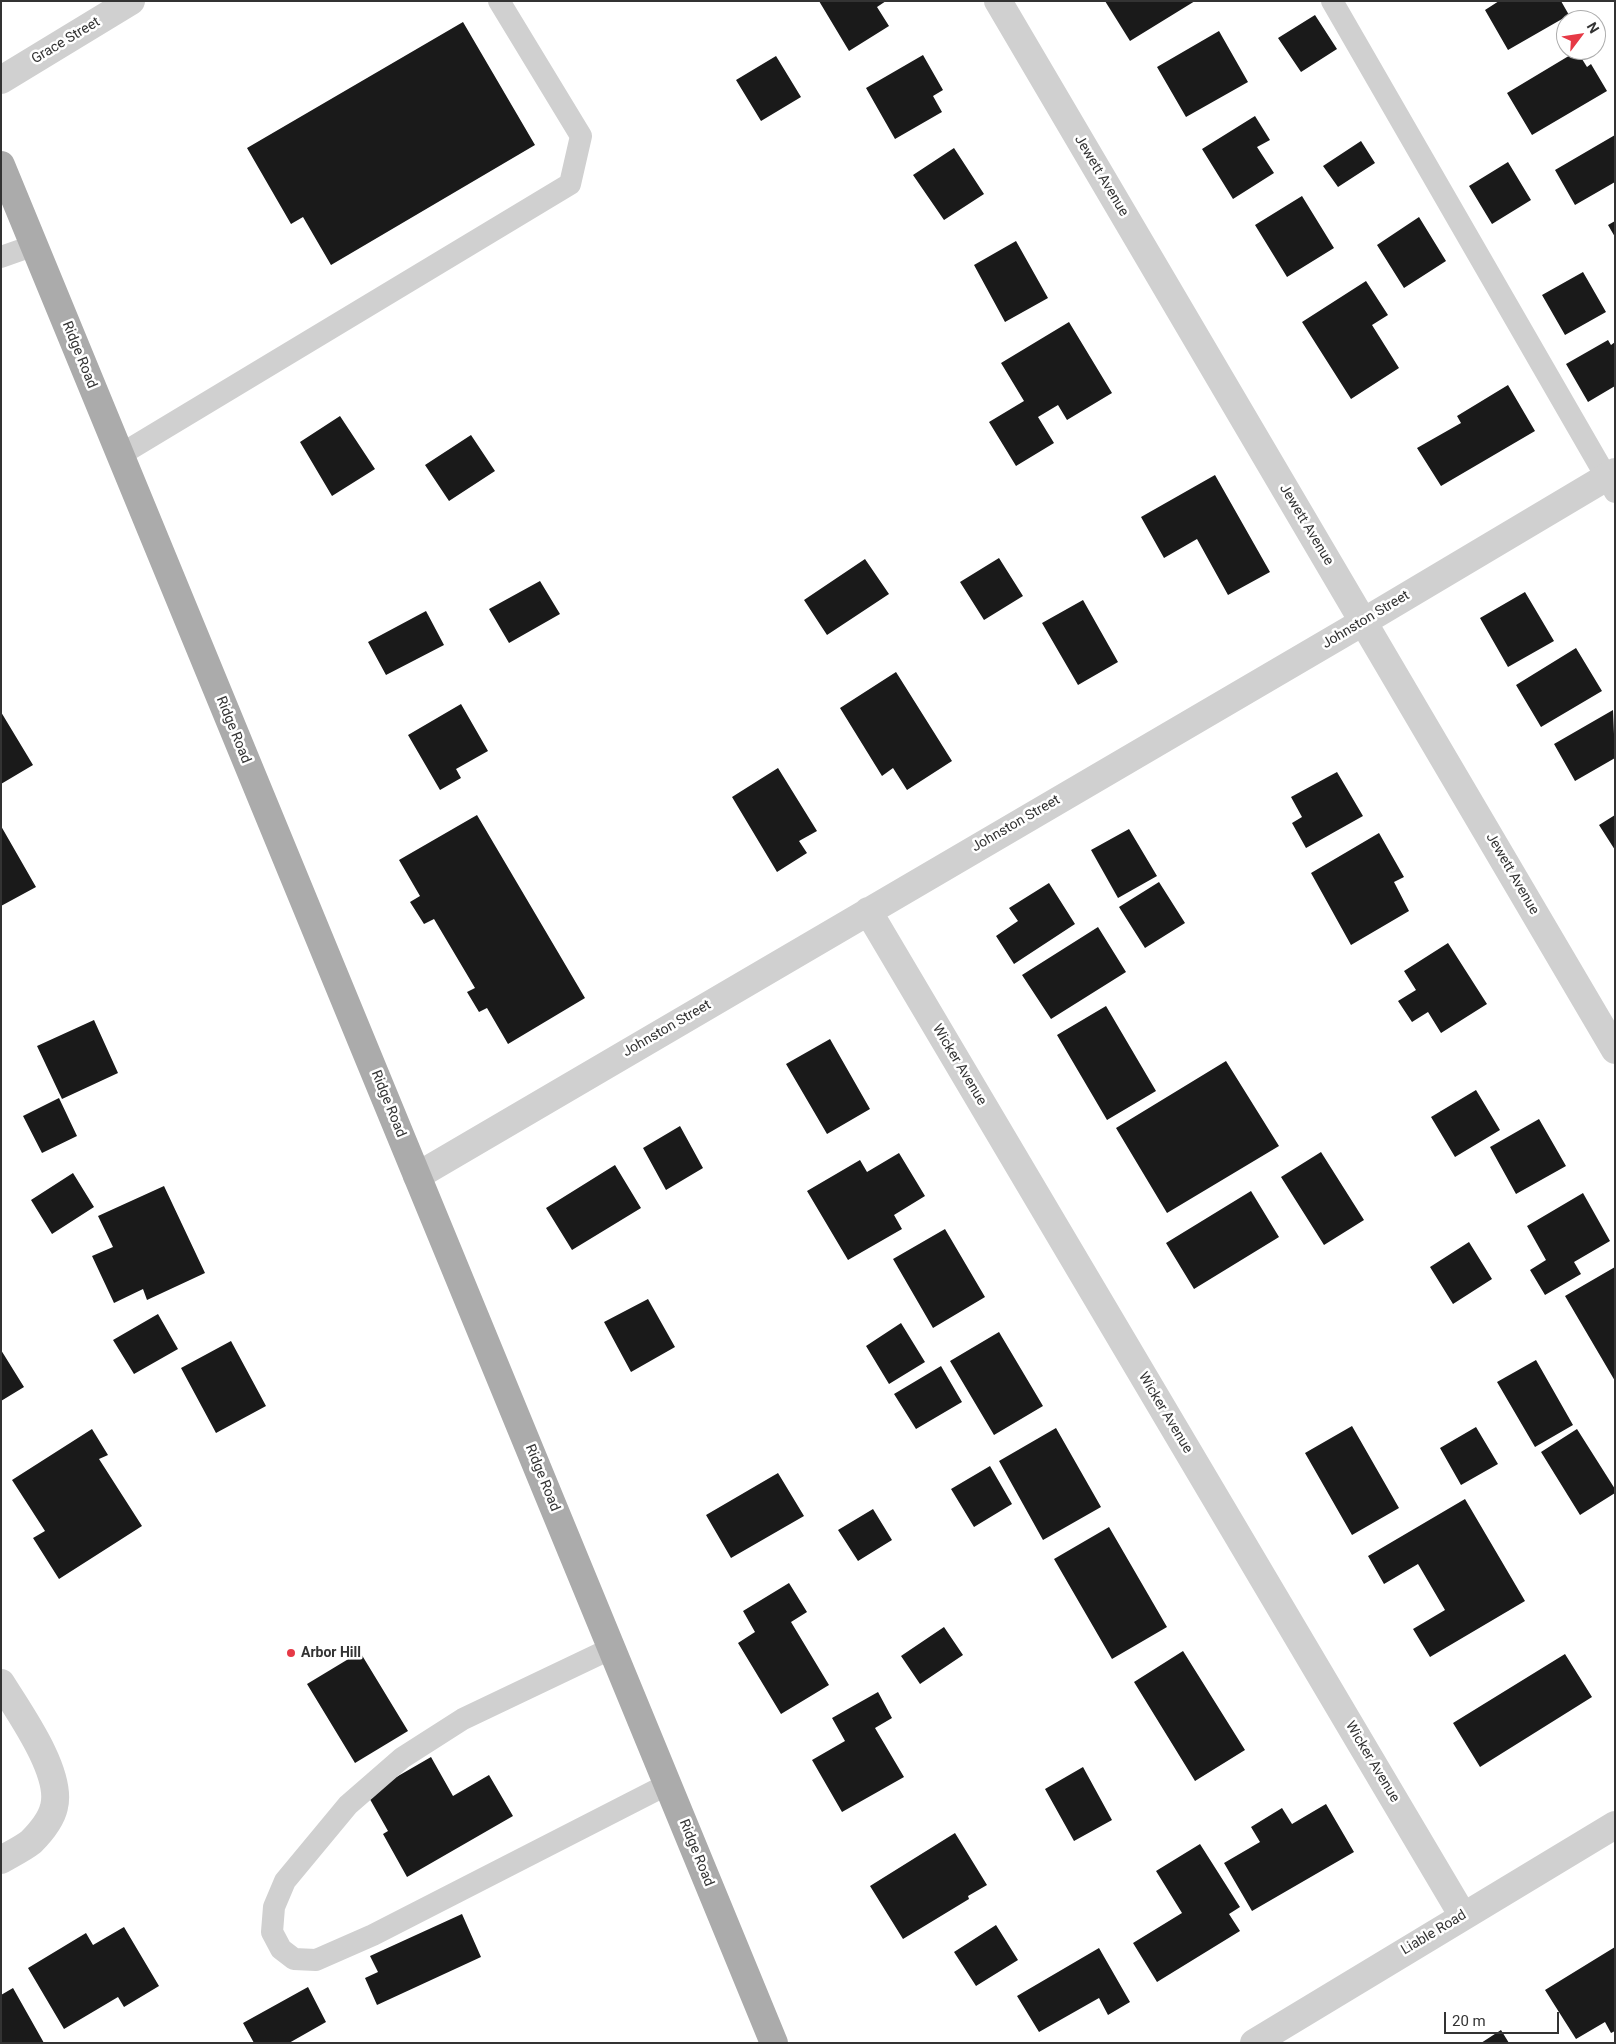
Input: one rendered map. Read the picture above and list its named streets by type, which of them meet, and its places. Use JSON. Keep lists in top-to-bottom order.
{
  "streets": {
    "main road": ["Ridge Road"],
    "street": [
      "Grace Street",
      "Jewett Avenue",
      "Johnston Street",
      "Wicker Avenue",
      "Liable Road"
    ]
  },
  "crossings": [
    ["Jewett Avenue", "Johnston Street"],
    ["Ridge Road", "Johnston Street"],
    ["Johnston Street", "Wicker Avenue"],
    ["Wicker Avenue", "Liable Road"]
  ],
  "places": ["Arbor Hill"],
  "scale_bar": "20 m",
  "north": "top right"
}
